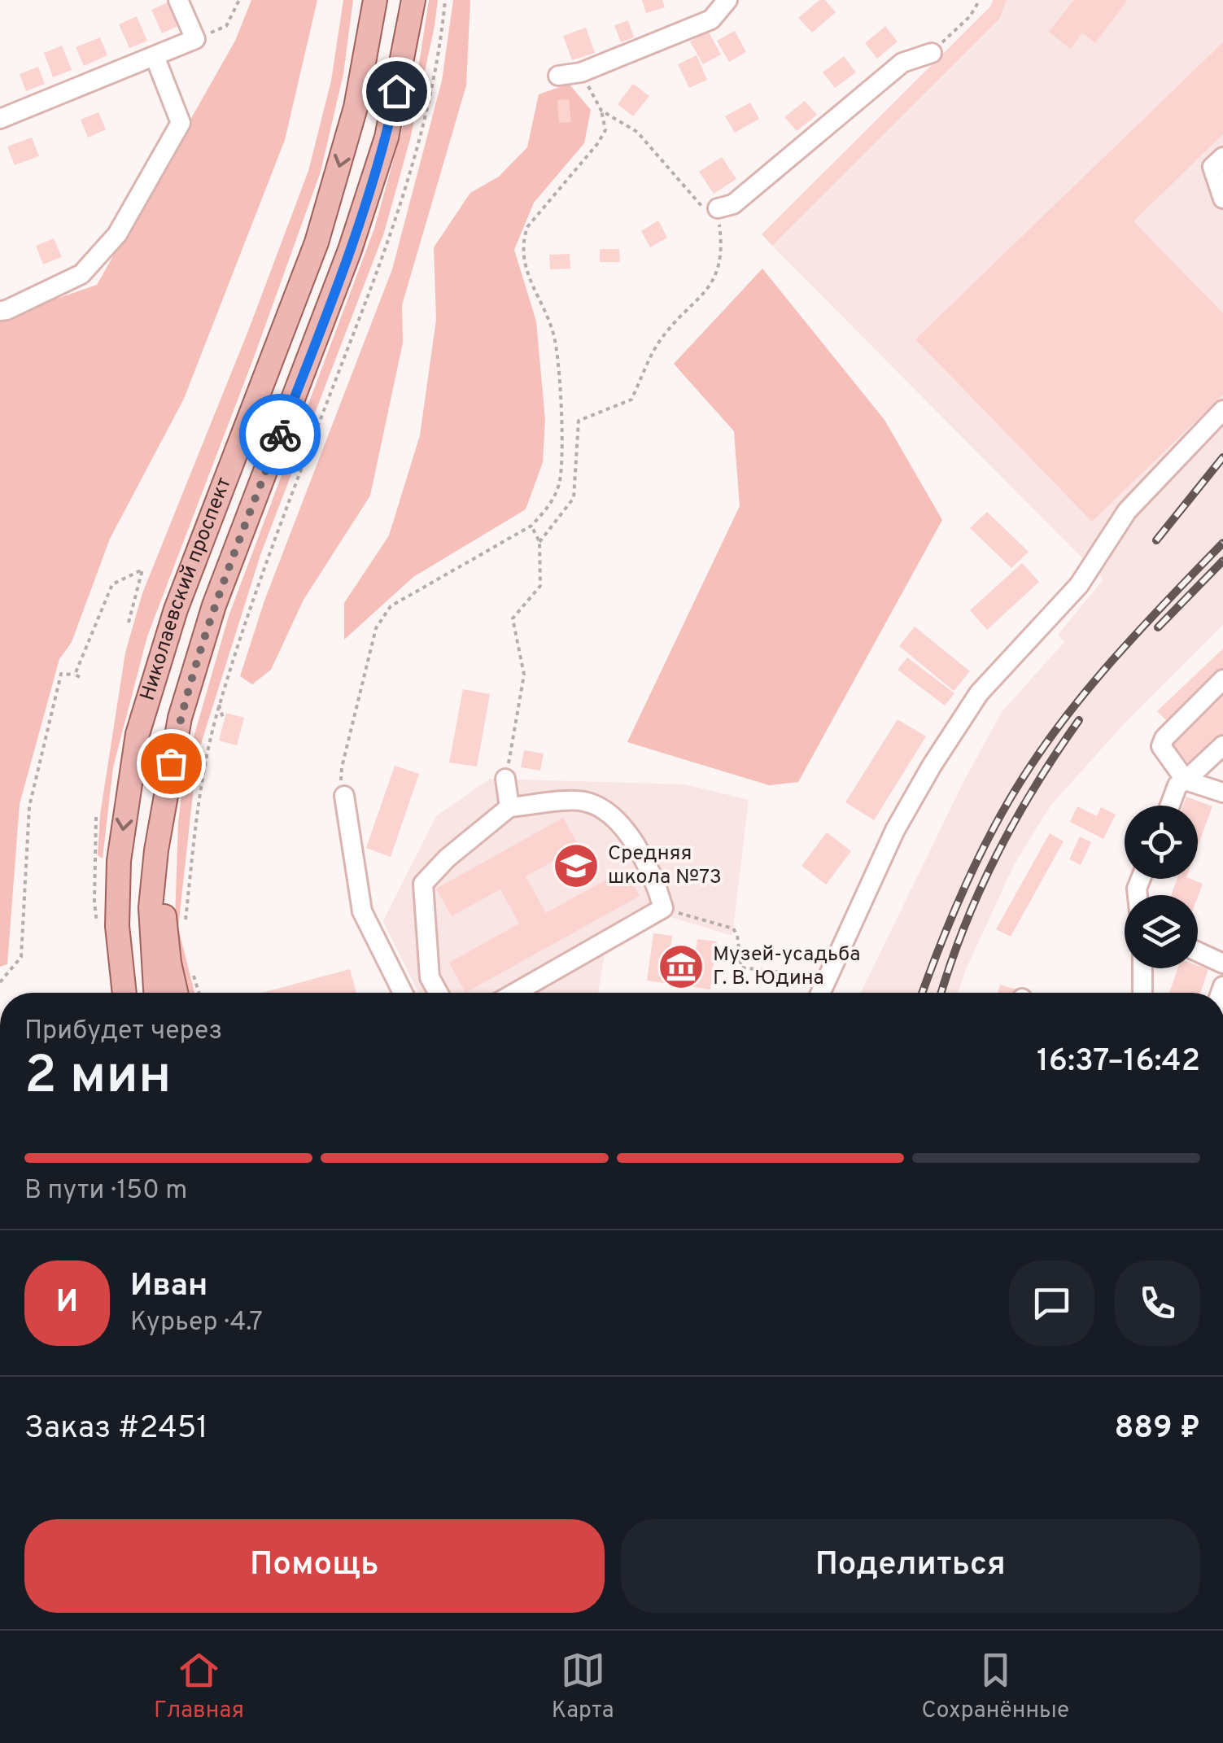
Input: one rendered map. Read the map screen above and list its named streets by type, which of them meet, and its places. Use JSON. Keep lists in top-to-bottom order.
{
  "streets": {
    "main road": ["Николаевский проспект"]
  },
  "places": {
    "school or university": ["Средняя школа №73"],
    "museum": ["Музей-усадьба Г. В. Юдина"]
  },
  "page": {
    "heading": ["2 мин", "Прибудет через", "16:37–16:42"],
    "panel": [
      "Иван",
      "Курьер · 4.7",
      "Заказ #2451",
      "889 ₽"
    ],
    "bar": "В пути · 150 m",
    "round": "И",
    "buttons": ["Помощь", "Поделиться"],
    "tabs": ["Главная", "Карта", "Сохранённые"]
  }
}
